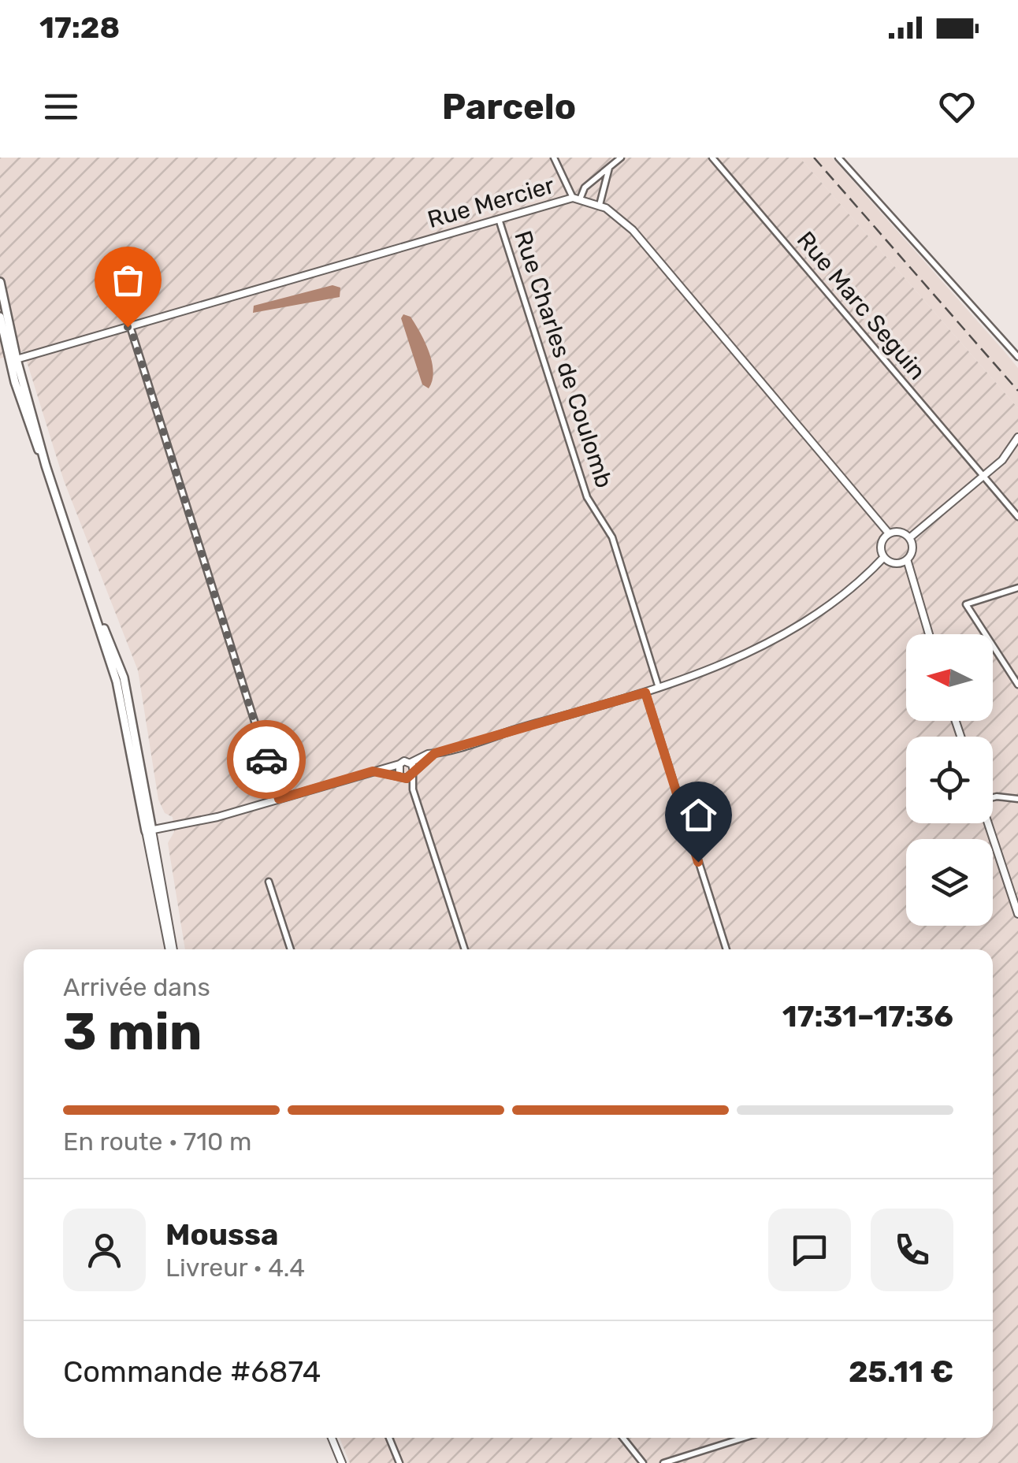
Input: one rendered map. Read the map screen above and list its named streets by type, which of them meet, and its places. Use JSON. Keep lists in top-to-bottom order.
{
  "streets": {
    "street": ["Rue Mercier", "Rue Marc Seguin", "Rue Charles de Coulomb"]
  },
  "crossings": [
    ["Rue Mercier", "Rue Charles de Coulomb"]
  ],
  "north": "left",
  "page": {
    "status": "17:28",
    "header": "Parcelo",
    "heading": ["3 min", "Arrivée dans", "17:31–17:36"],
    "panel": [
      "Moussa",
      "Livreur · 4.4",
      "Commande #6874",
      "25.11 €"
    ],
    "bar": "En route · 710 m"
  }
}
